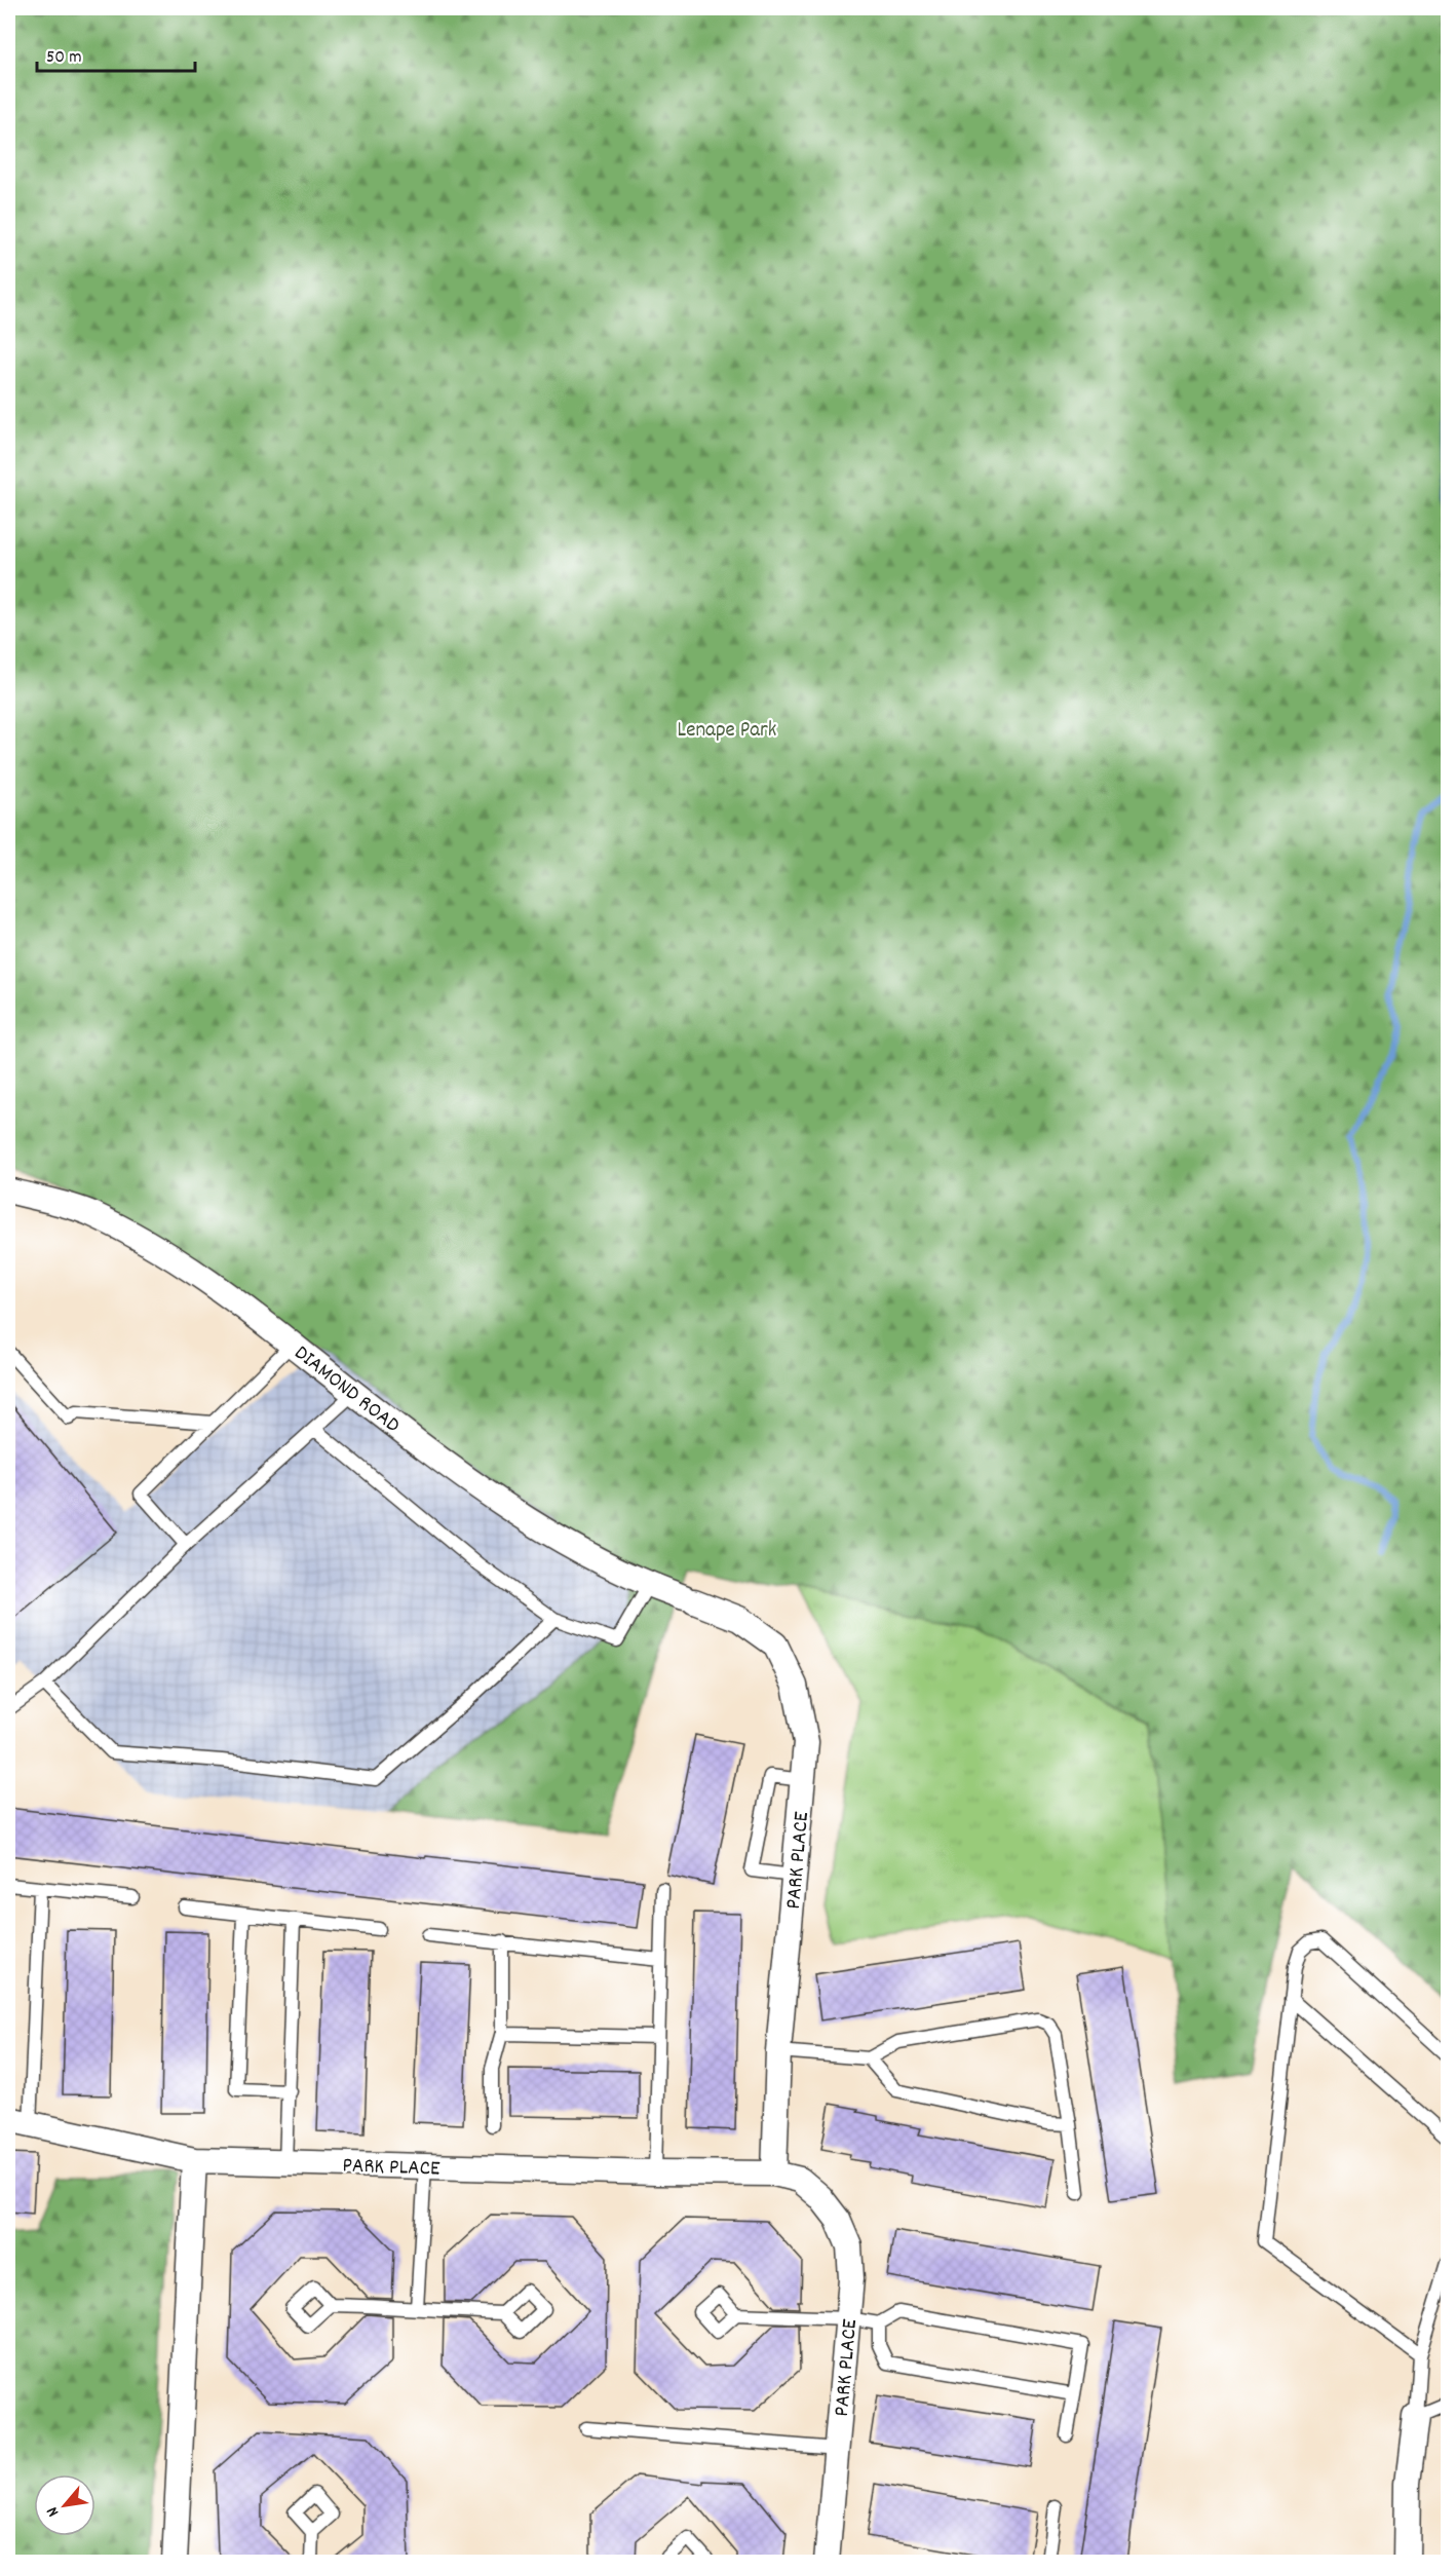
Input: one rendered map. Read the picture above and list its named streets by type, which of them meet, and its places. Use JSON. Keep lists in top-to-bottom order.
{
  "streets": {
    "street": ["DIAMOND ROAD", "PARK PLACE"]
  },
  "crossings": [
    ["DIAMOND ROAD", "PARK PLACE"]
  ],
  "parks": ["Lenape Park"],
  "scale_bar": "50 m",
  "north": "bottom left"
}
